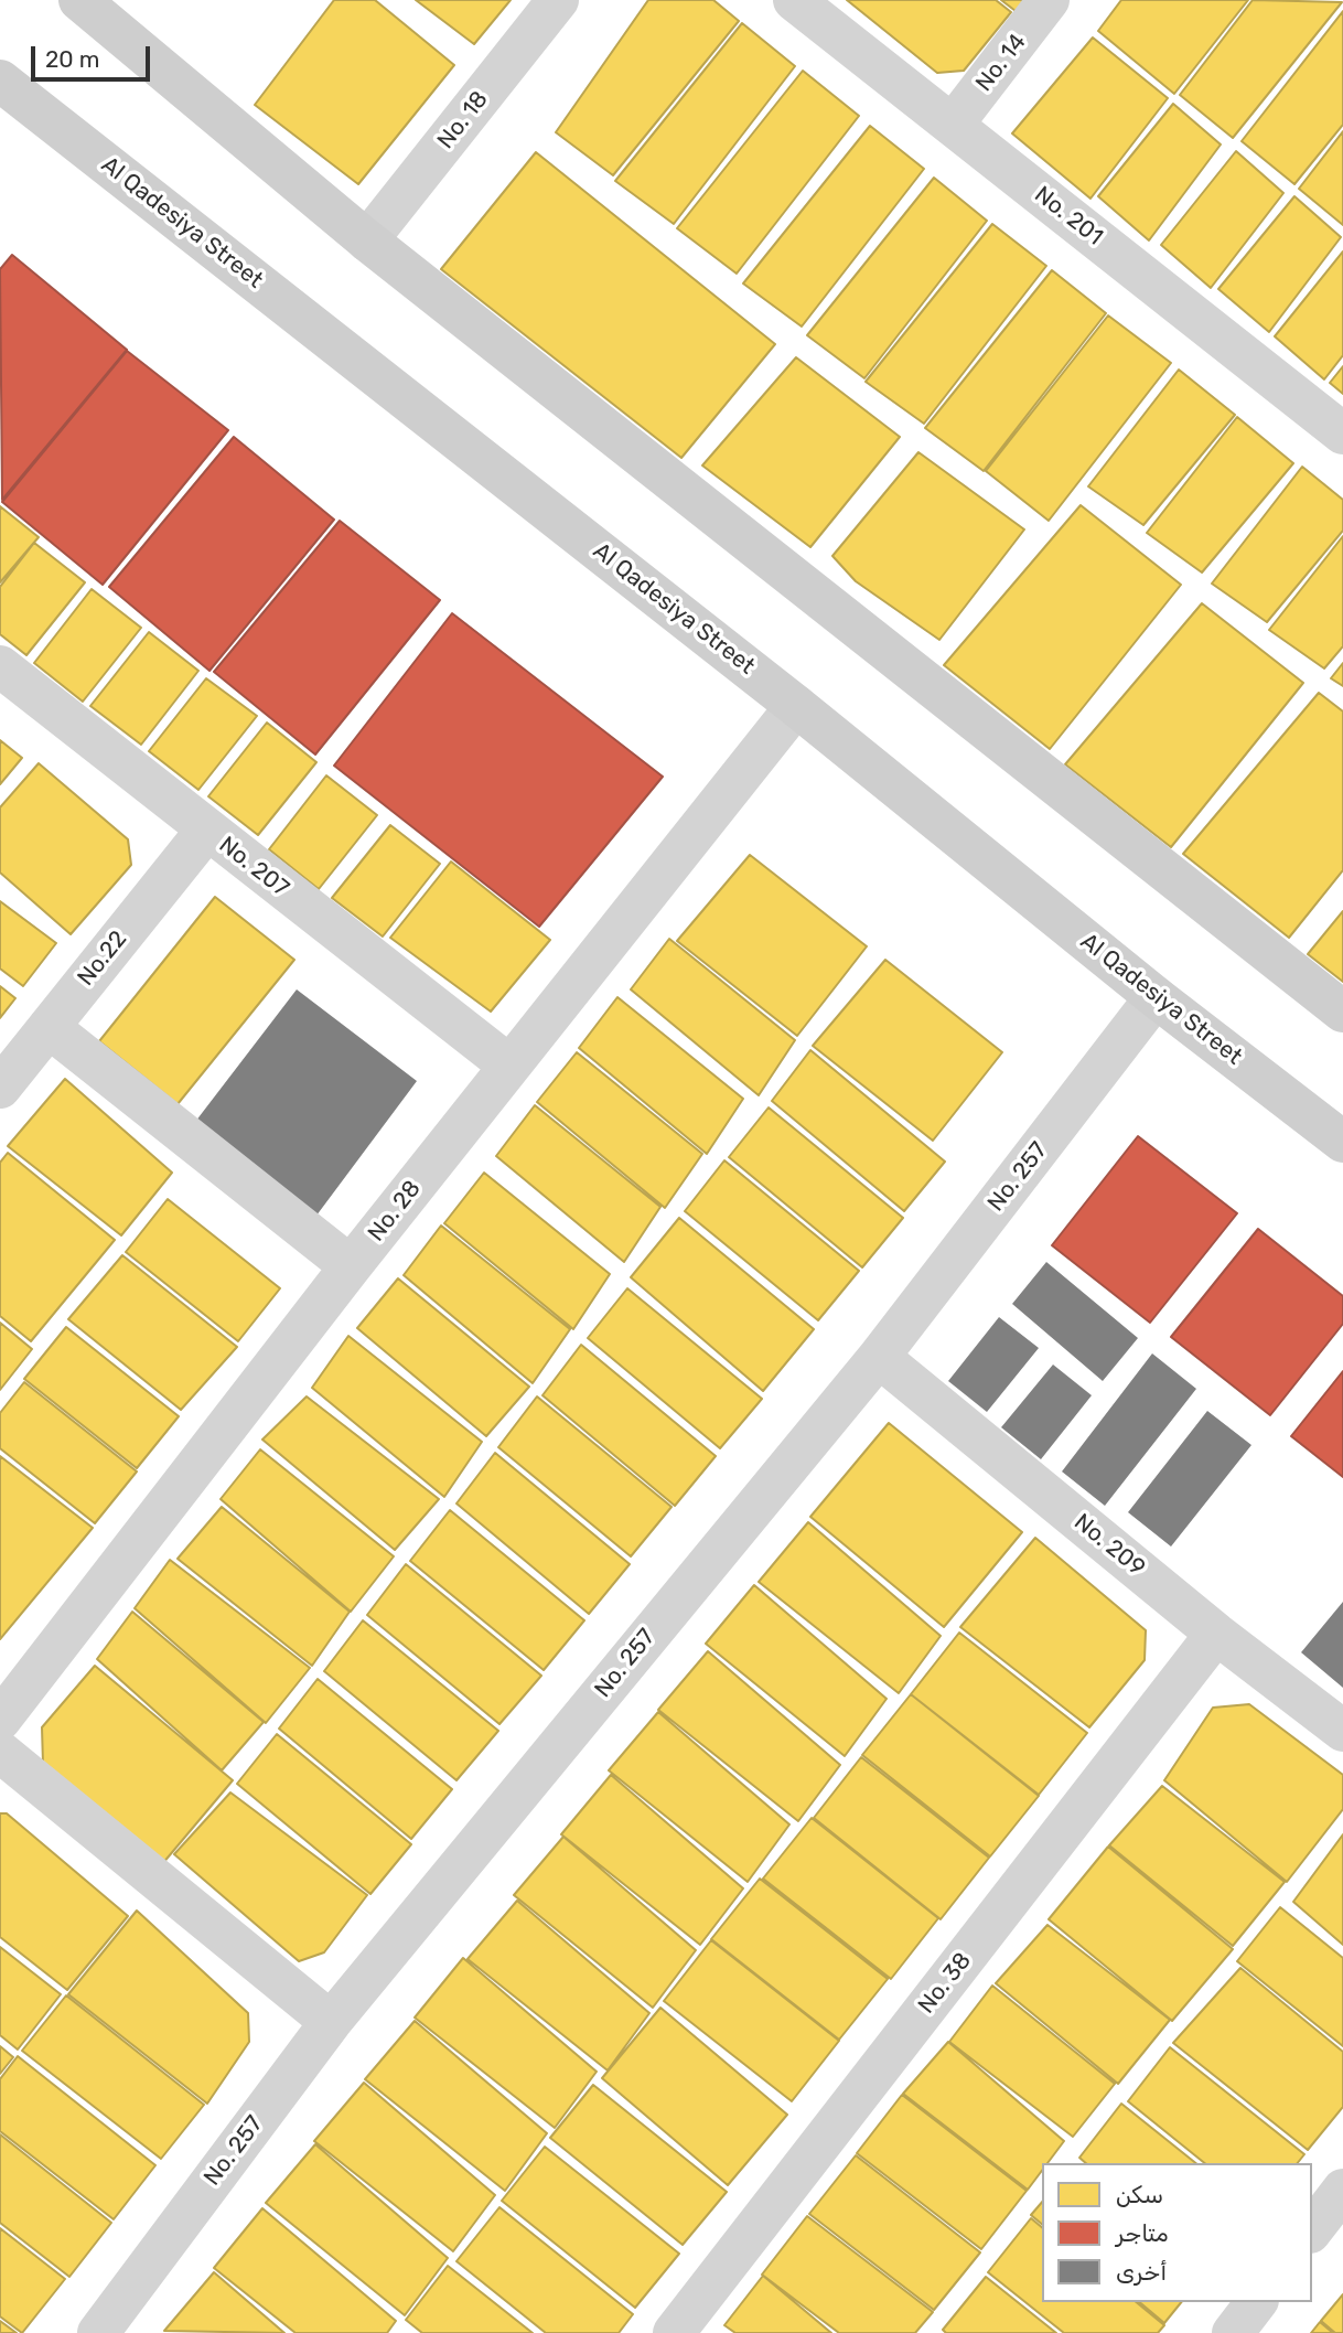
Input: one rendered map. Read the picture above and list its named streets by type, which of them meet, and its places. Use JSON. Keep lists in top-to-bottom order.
{
  "streets": {
    "street": [
      "No. 14",
      "No. 18",
      "No. 201",
      "Al Qadesiya Street",
      "No. 207",
      "No.22",
      "No. 257",
      "No. 28",
      "No. 209",
      "No. 38"
    ]
  },
  "crossings": [
    ["No. 14", "No. 201"],
    ["Al Qadesiya Street", "No. 257"],
    ["Al Qadesiya Street", "No. 28"],
    ["No. 207", "No.22"],
    ["No. 207", "No. 28"],
    ["No. 257", "No. 209"],
    ["No. 209", "No. 38"]
  ],
  "legend": ["سكن", "متاجر", "أخرى"],
  "scale_bar": "20 m"
}
